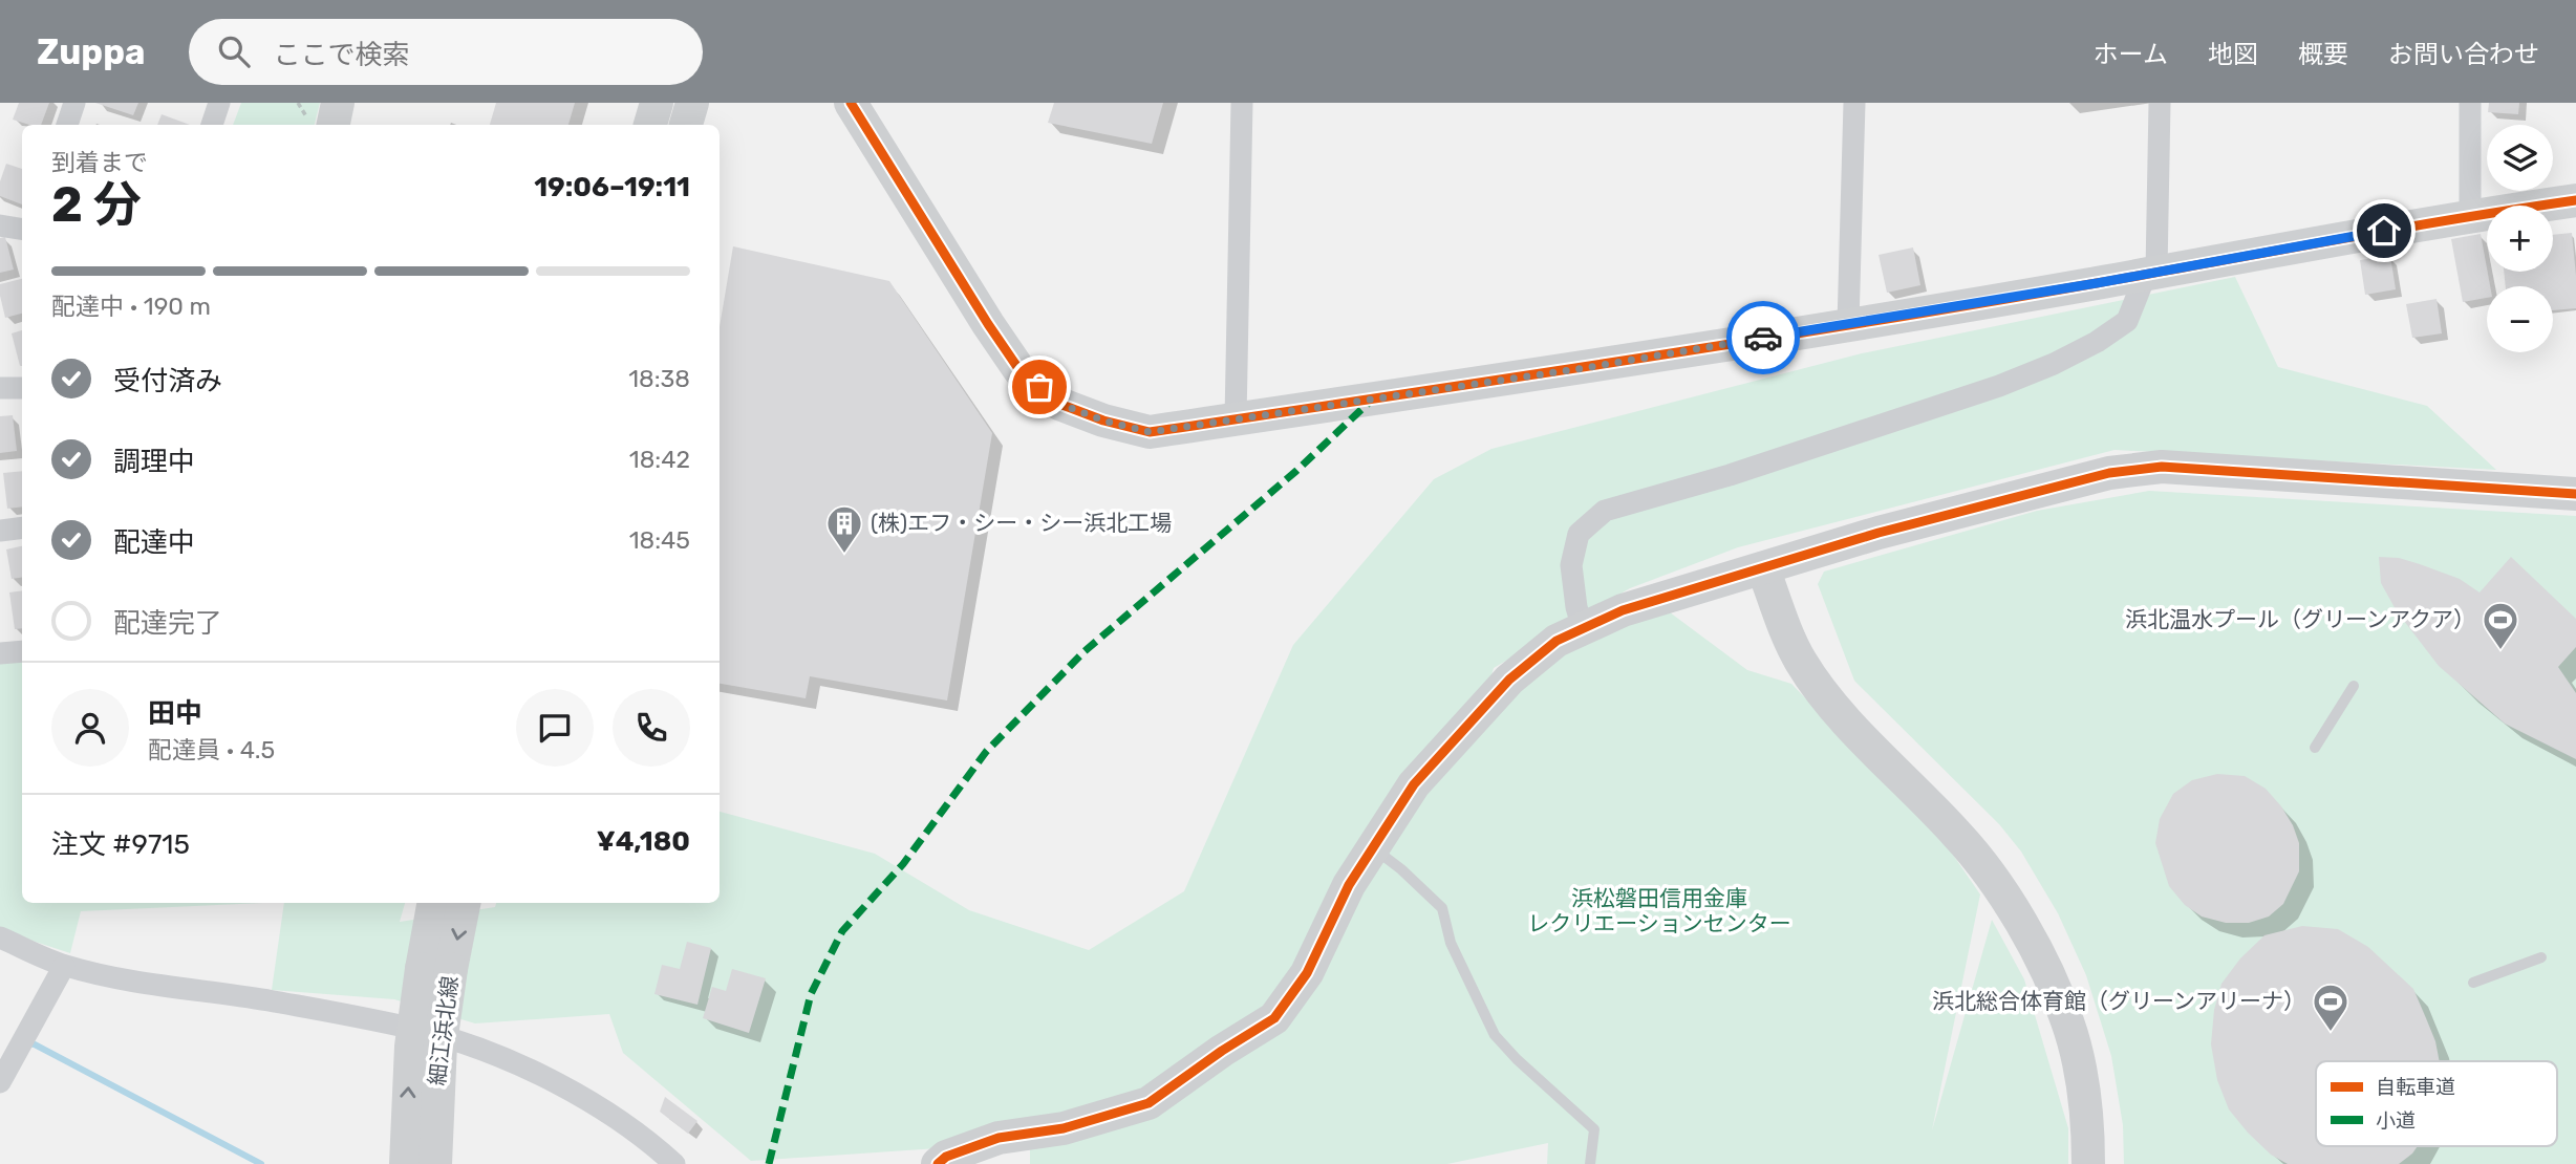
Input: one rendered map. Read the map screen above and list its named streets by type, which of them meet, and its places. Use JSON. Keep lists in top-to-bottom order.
{
  "streets": {
    "street": ["細江浜北線"]
  },
  "parks": ["浜松磐田信用金庫 レクリエーションセンター"],
  "places": {
    "building": ["(株)エフ・シー・シー浜北工場"],
    "sports": ["浜北温水プール（グリーンアクア）", "浜北総合体育館（グリーンアリーナ）"]
  },
  "legend": ["自転車道", "小道"],
  "page": {
    "header": "Zuppa",
    "search": "ここで検索",
    "nav": [
      "ホーム",
      "地図",
      "概要",
      "お問い合わせ"
    ],
    "map_buttons": ["+", "−"],
    "heading": ["2 分", "到着まで", "19:06–19:11"],
    "panel": [
      "田中",
      "配達員 · 4.5",
      "注文 #9715",
      "¥4,180"
    ],
    "bar": "配達中 · 190 m",
    "list": [
      ["受付済み", "18:38"],
      ["調理中", "18:42"],
      ["配達中", "18:45"],
      "配達完了"
    ]
  }
}
